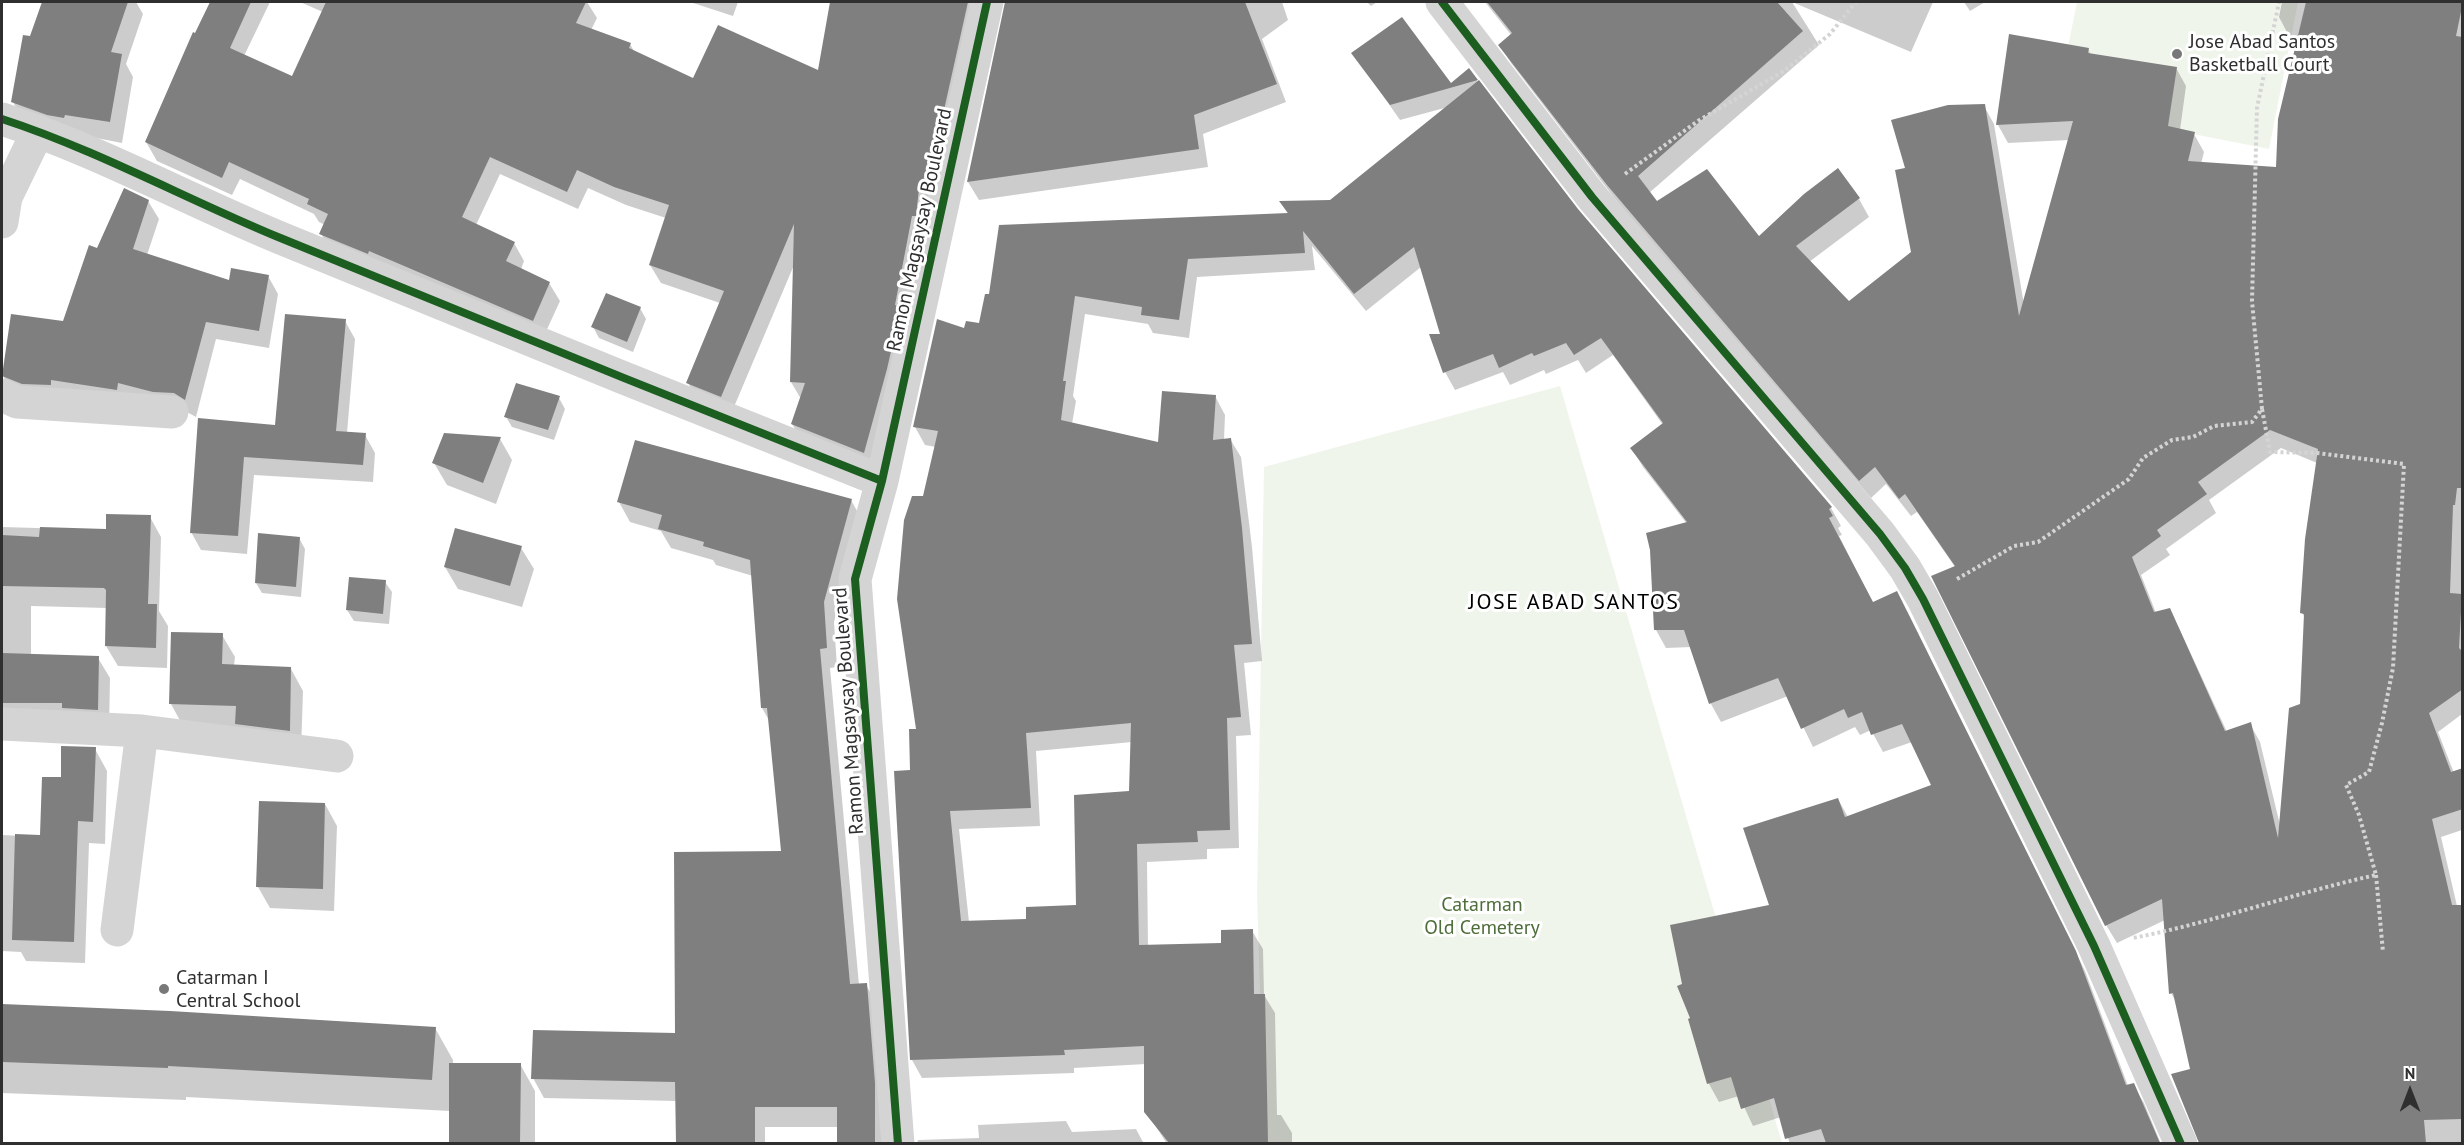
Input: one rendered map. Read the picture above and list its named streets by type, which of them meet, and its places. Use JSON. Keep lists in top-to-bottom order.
{
  "streets": {
    "street": ["Ramon Magsaysay Boulevard"]
  },
  "districts": ["JOSE ABAD SANTOS"],
  "parks": ["Catarman Old Cemetery"],
  "places": ["Jose Abad Santos Basketball Court", "Catarman I Central School"],
  "north": "top"
}
